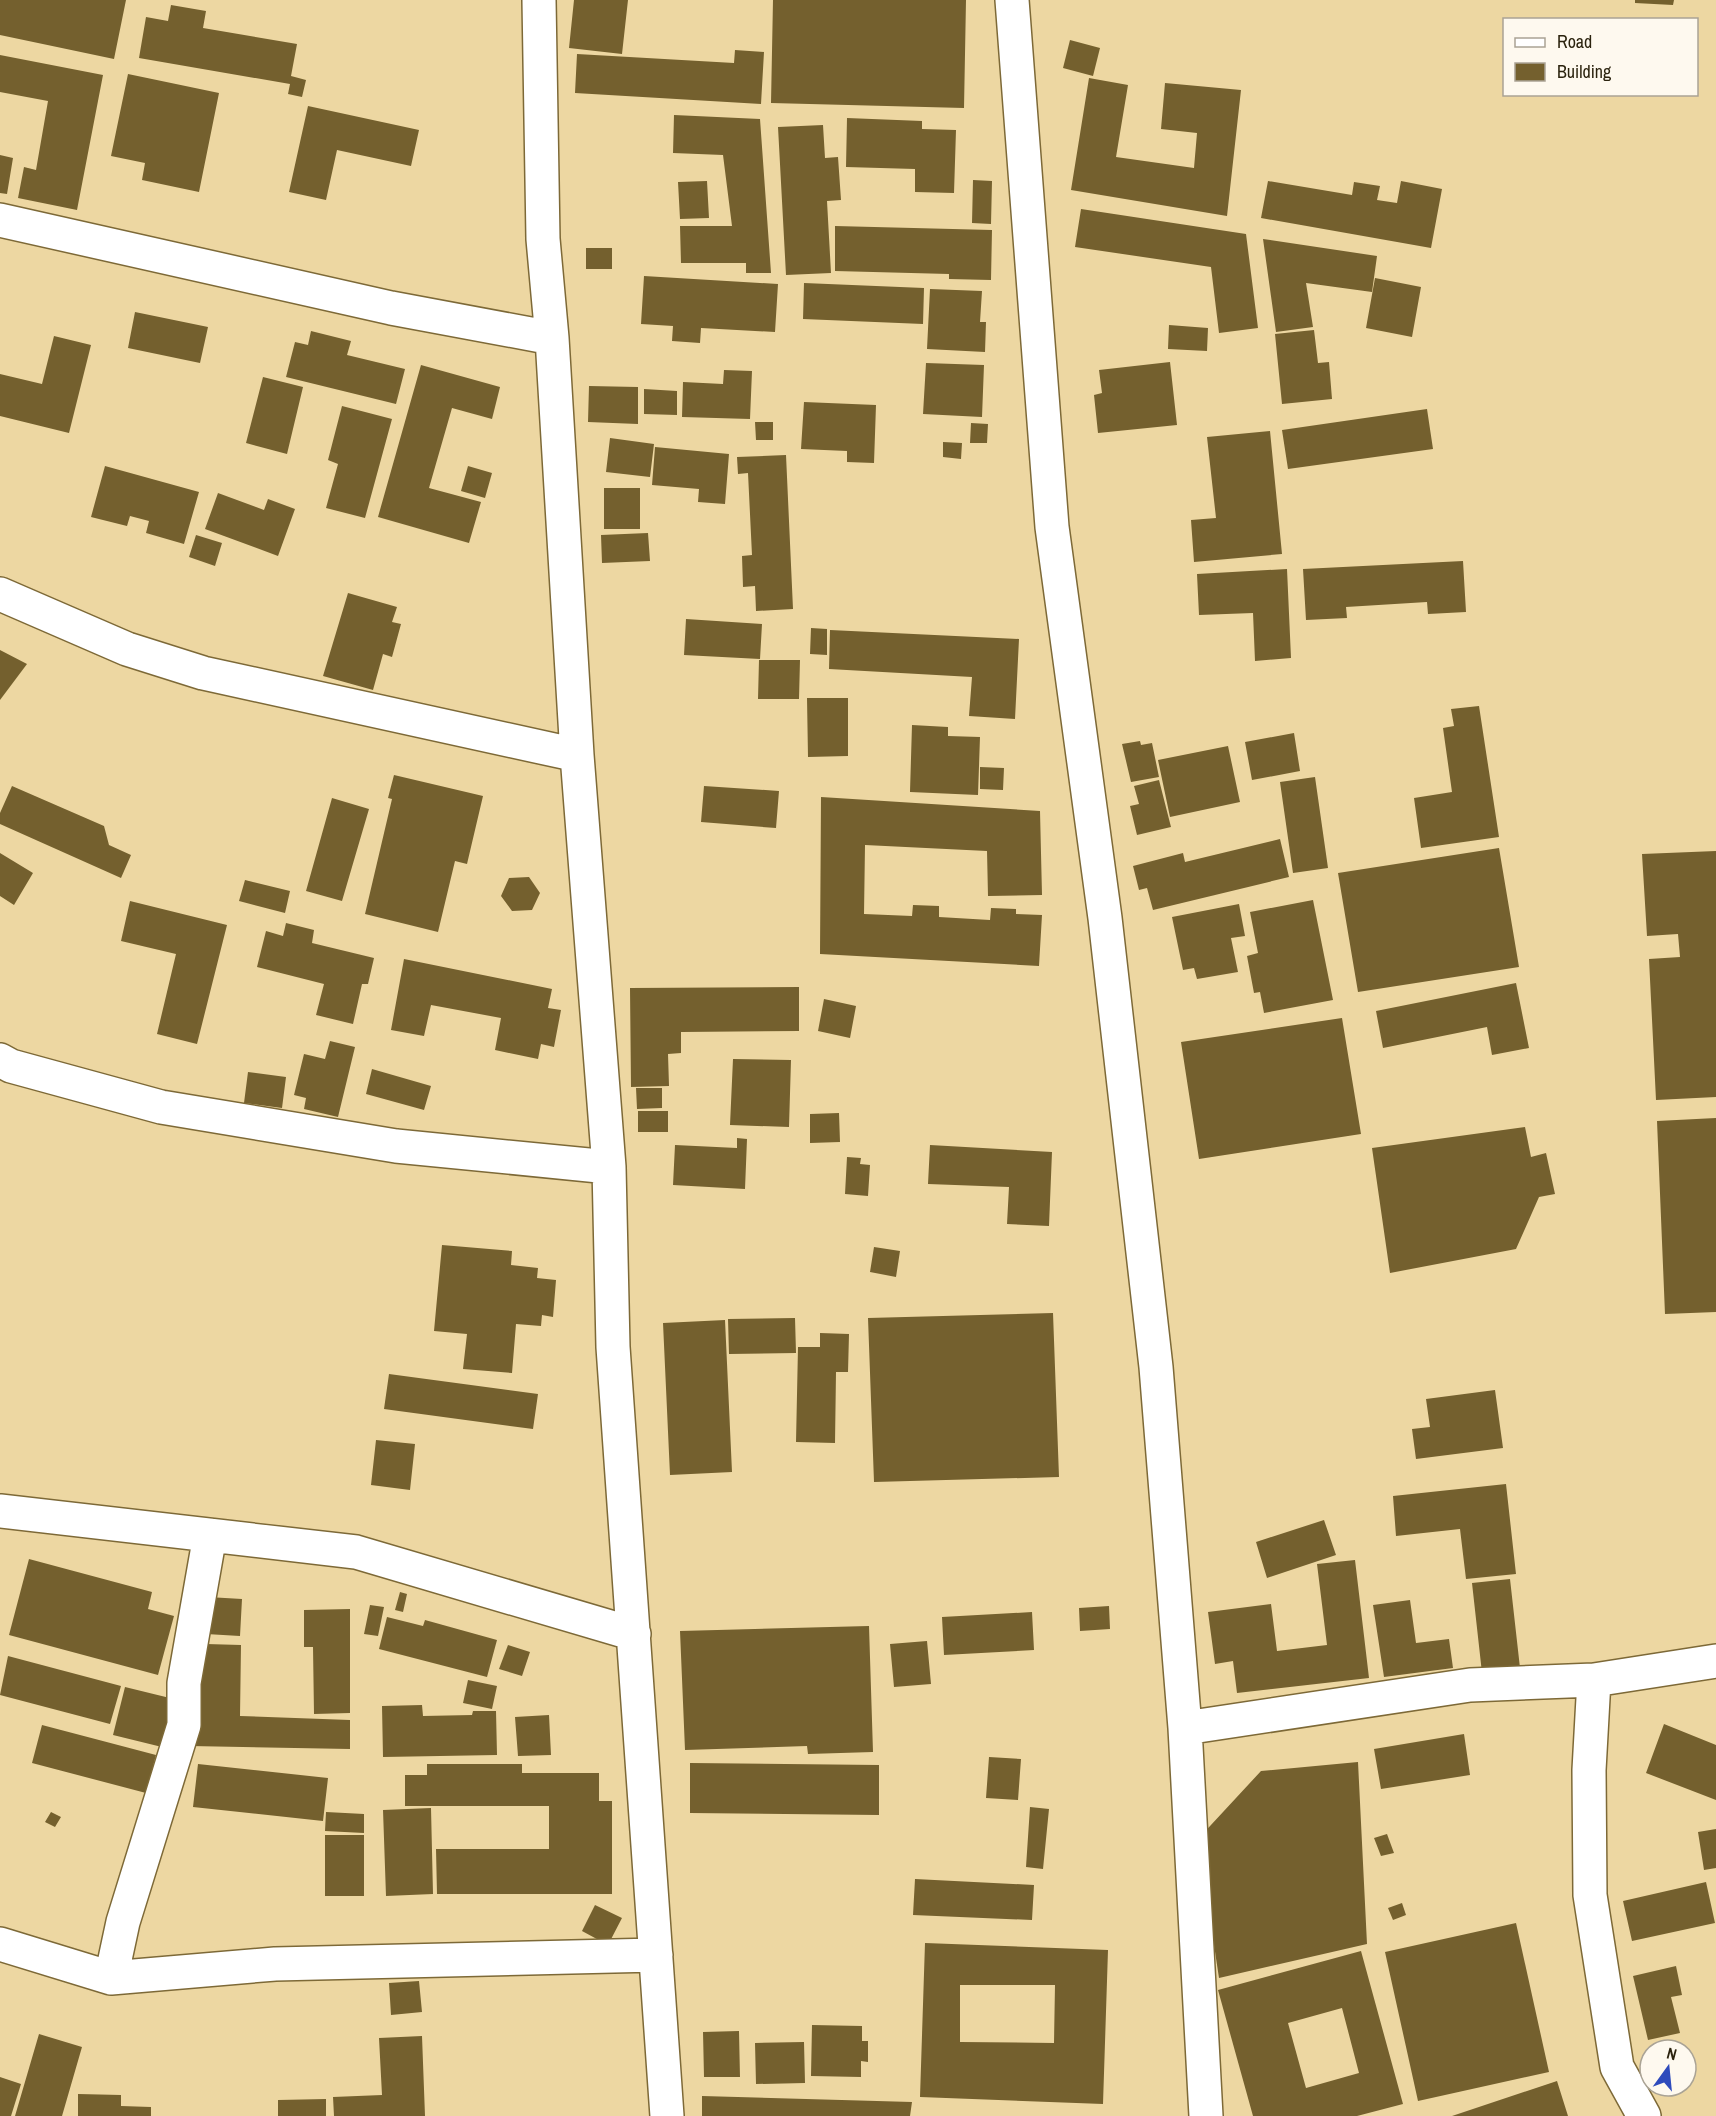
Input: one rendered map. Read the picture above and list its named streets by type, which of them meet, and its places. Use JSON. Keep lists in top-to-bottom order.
{
  "legend": ["Road", "Building"],
  "north": "top"
}
